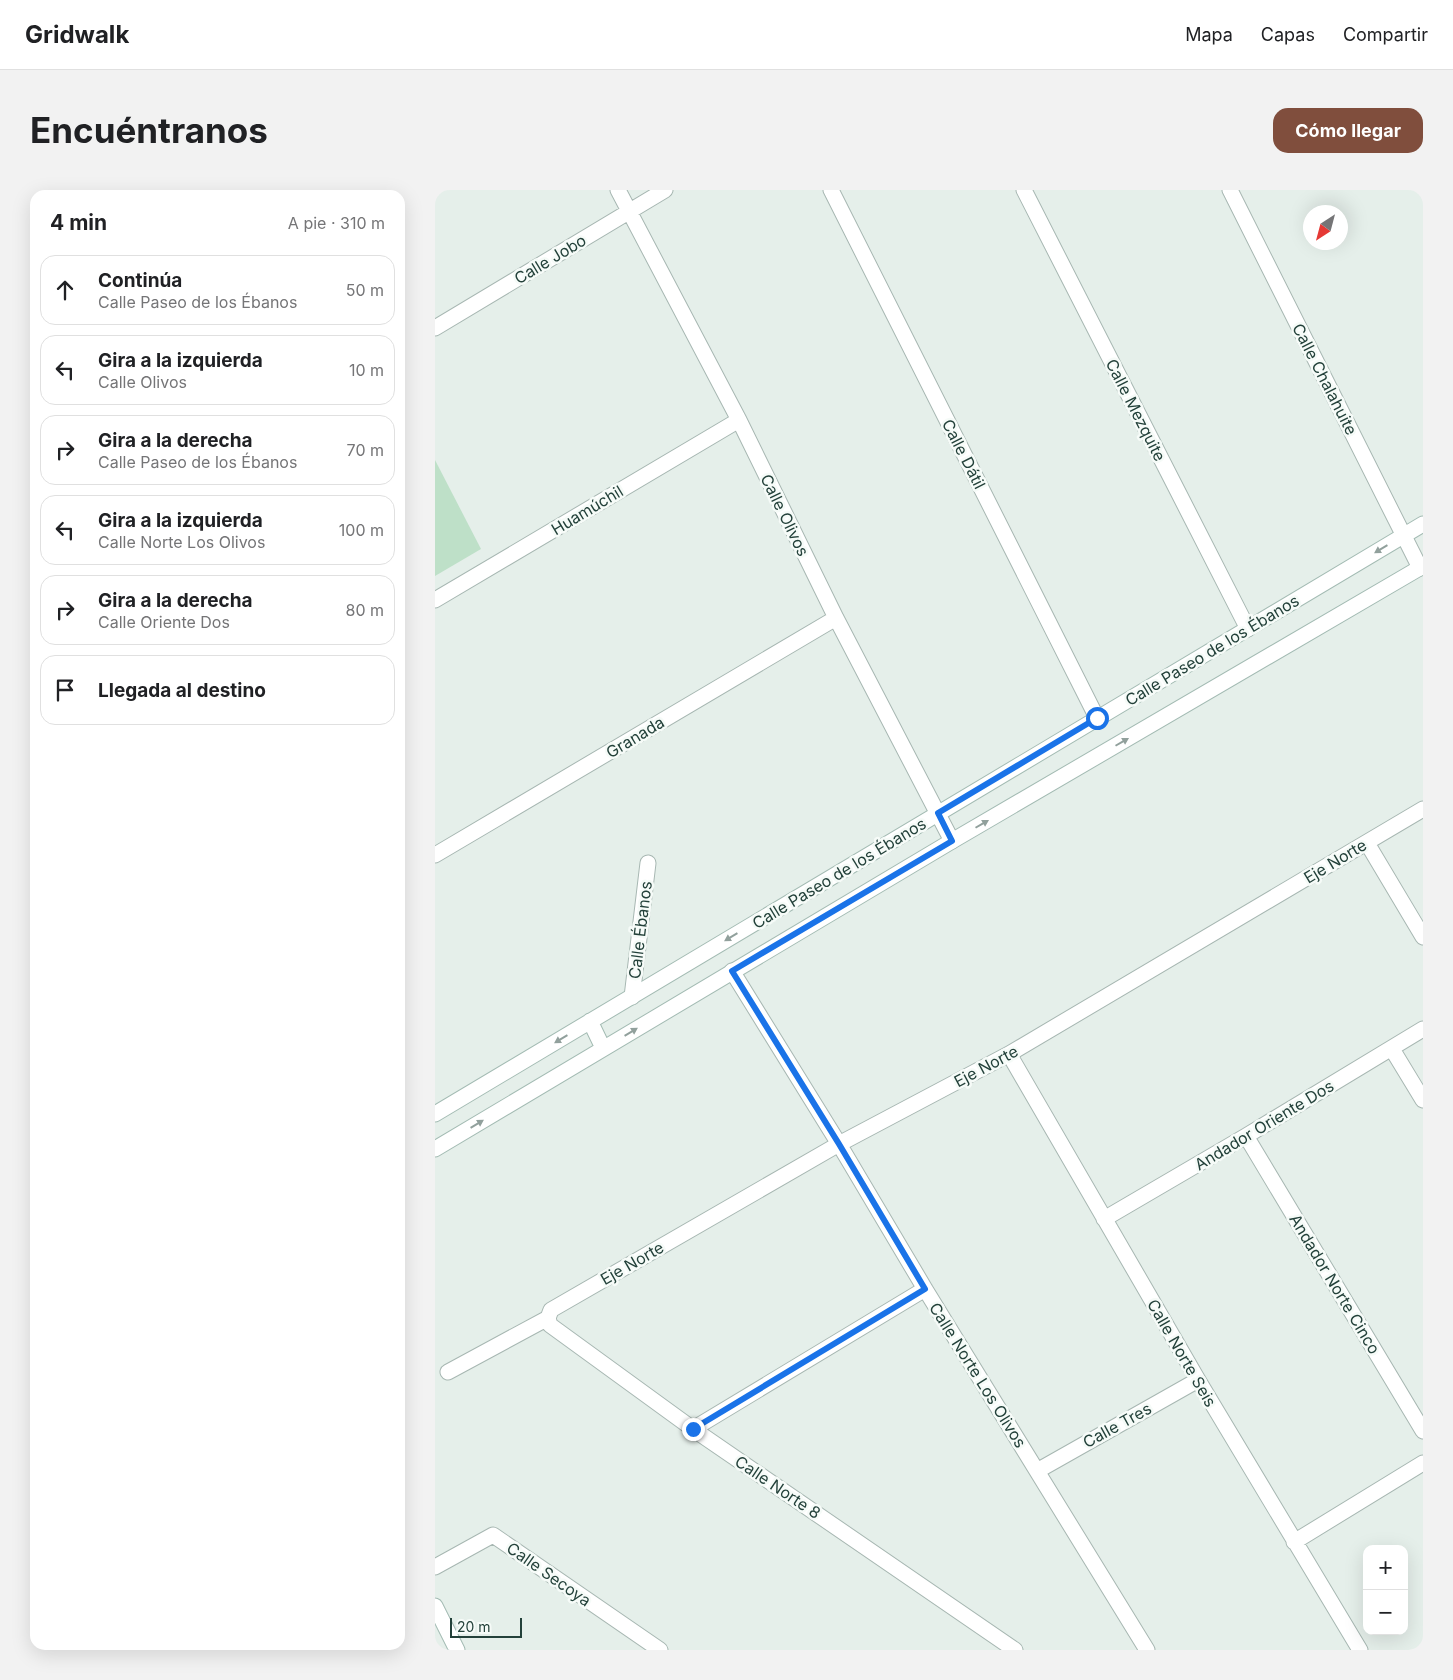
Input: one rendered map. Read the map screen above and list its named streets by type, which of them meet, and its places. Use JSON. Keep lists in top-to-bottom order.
{
  "streets": {
    "street": [
      "Calle Jobo",
      "Calle Chalahuite",
      "Calle Mezquite",
      "Calle Dátil",
      "Huamúchil",
      "Calle Olivos",
      "Calle Paseo de los Ébanos",
      "Granada",
      "Eje Norte",
      "Calle Ébanos",
      "Andador Oriente Dos",
      "Andador Norte Cinco",
      "Calle Norte Seis",
      "Calle Norte Los Olivos",
      "Calle Tres",
      "Calle Norte 8",
      "Calle Secoya"
    ]
  },
  "crossings": [
    ["Calle Jobo", "Calle Olivos"],
    ["Calle Chalahuite", "Calle Paseo de los Ébanos"],
    ["Calle Mezquite", "Calle Paseo de los Ébanos"],
    ["Calle Dátil", "Calle Paseo de los Ébanos"],
    ["Huamúchil", "Calle Olivos"],
    ["Calle Olivos", "Calle Paseo de los Ébanos"],
    ["Calle Olivos", "Granada"],
    ["Calle Paseo de los Ébanos", "Calle Ébanos"],
    ["Calle Paseo de los Ébanos", "Calle Norte Los Olivos"],
    ["Eje Norte", "Calle Norte Seis"],
    ["Eje Norte", "Calle Norte Los Olivos"],
    ["Eje Norte", "Calle Norte 8"],
    ["Andador Oriente Dos", "Andador Norte Cinco"],
    ["Andador Oriente Dos", "Calle Norte Seis"],
    ["Calle Norte Seis", "Calle Tres"],
    ["Calle Norte Los Olivos", "Calle Tres"]
  ],
  "scale_bar": "20 m",
  "north": "bottom left",
  "page": {
    "header": "Gridwalk",
    "nav": ["Mapa", "Capas", "Compartir"],
    "buttons": "Cómo llegar",
    "title": "Encuéntranos",
    "heading": ["4 min", "A pie · 310 m"],
    "list": [
      ["Continúa", "Calle Paseo de los Ébanos", "50 m"],
      ["Gira a la izquierda", "Calle Olivos", "10 m"],
      ["Gira a la derecha", "Calle Paseo de los Ébanos", "70 m"],
      ["Gira a la izquierda", "Calle Norte Los Olivos", "100 m"],
      ["Gira a la derecha", "Calle Oriente Dos", "80 m"],
      "Llegada al destino"
    ],
    "map_buttons": ["+", "−"],
    "scale": "20 m"
  }
}
